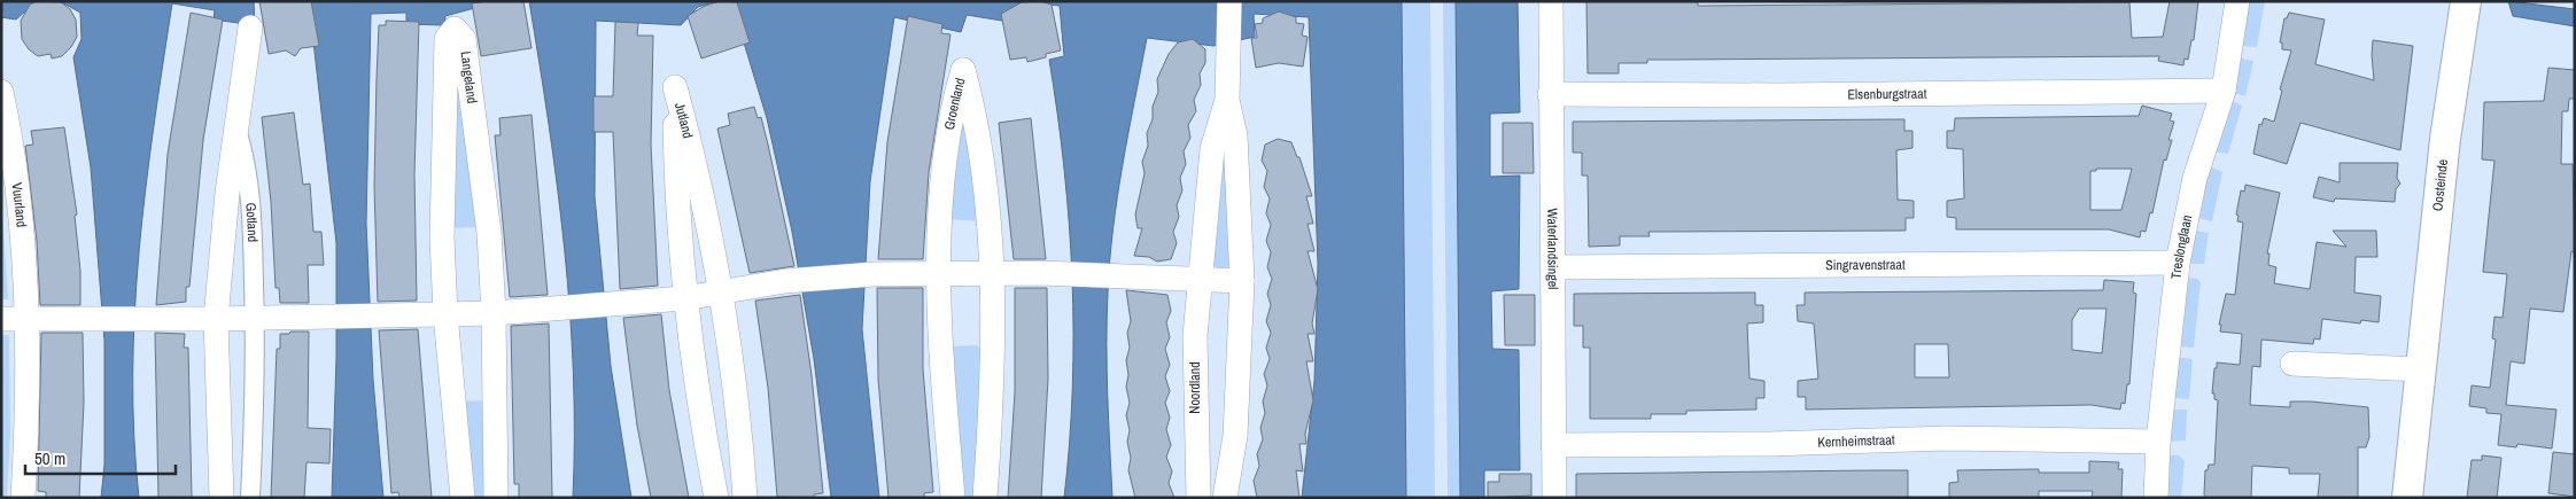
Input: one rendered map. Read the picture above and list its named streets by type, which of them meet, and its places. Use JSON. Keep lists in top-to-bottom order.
{
  "streets": {
    "street": [
      "Langeland",
      "Elsenburgstraat",
      "Groenland",
      "Jutland",
      "Oosteinde",
      "Vuurland",
      "Gotland",
      "Treslonglaan",
      "Waterlandsingel",
      "Singravenstraat",
      "Noordland",
      "Kernheimstraat"
    ]
  },
  "crossings": [
    ["Elsenburgstraat", "Treslonglaan"],
    ["Elsenburgstraat", "Waterlandsingel"],
    ["Treslonglaan", "Singravenstraat"],
    ["Treslonglaan", "Kernheimstraat"],
    ["Waterlandsingel", "Singravenstraat"],
    ["Waterlandsingel", "Kernheimstraat"]
  ],
  "scale_bar": "50 m"
}
